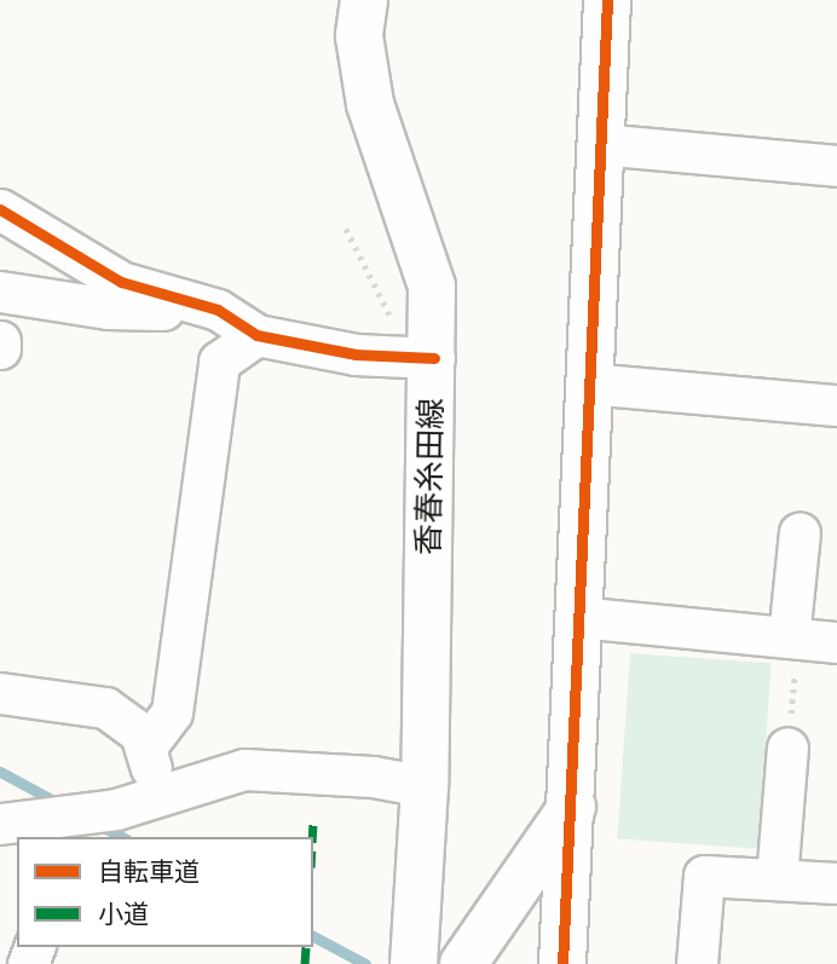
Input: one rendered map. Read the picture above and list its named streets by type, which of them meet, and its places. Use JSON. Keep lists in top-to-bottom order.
{
  "streets": {
    "street": ["香春糸田線"]
  },
  "legend": ["自転車道", "小道"]
}
